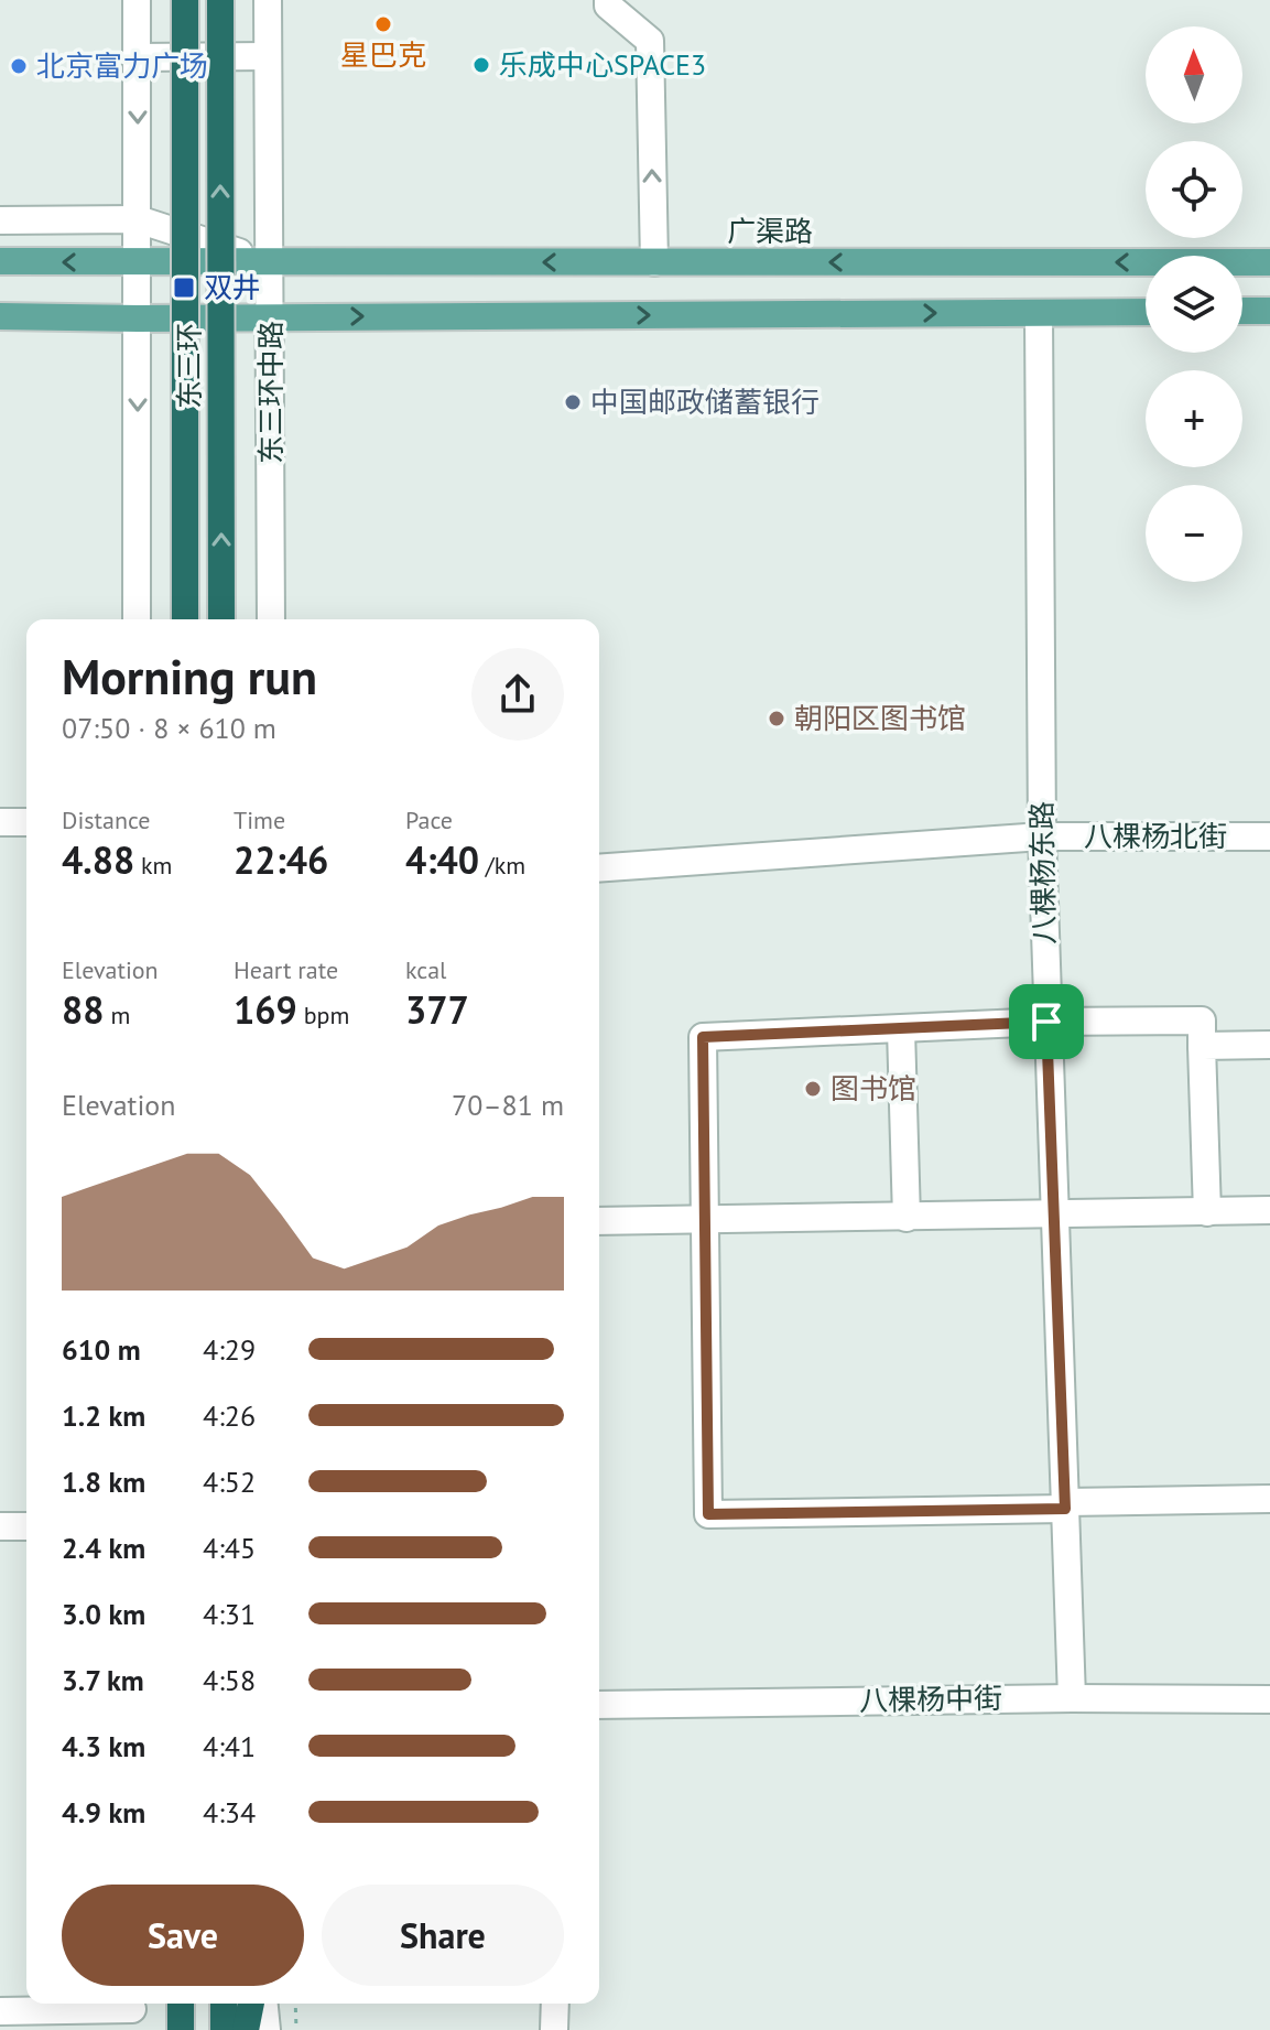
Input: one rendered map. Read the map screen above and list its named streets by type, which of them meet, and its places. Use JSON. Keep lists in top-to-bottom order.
{
  "streets": {
    "highway": ["东三环"],
    "main road": ["广渠路"],
    "street": [
      "东三环中路",
      "八棵杨北街",
      "八棵杨东路",
      "八棵杨中街"
    ]
  },
  "crossings": [
    ["广渠路", "东三环中路"],
    ["八棵杨北街", "八棵杨东路"],
    ["八棵杨东路", "八棵杨中街"]
  ],
  "places": {
    "other": [
      "星巴克",
      "乐成中心SPACE3",
      "北京富力广场",
      "中国邮政储蓄银行",
      "朝阳区图书馆",
      "图书馆"
    ],
    "transit": ["双井"]
  },
  "north": "top",
  "page": {
    "map_buttons": ["+", "−"],
    "heading": ["Morning run", "07:50 · 8 × 610 m"],
    "stats": [
      ["Distance", "4.88 km"],
      ["Time", "22:46"],
      ["Pace", "4:40 /km"],
      ["Elevation", "88 m"],
      ["Heart rate", "169 bpm"],
      ["kcal", "377"]
    ],
    "chart": ["Elevation", "70–81 m"],
    "list": [
      {
        "name": "610 m",
        "note": "4:29"
      },
      {
        "name": "1.2 km",
        "note": "4:26"
      },
      {
        "name": "1.8 km",
        "note": "4:52"
      },
      {
        "name": "2.4 km",
        "note": "4:45"
      },
      {
        "name": "3.0 km",
        "note": "4:31"
      },
      {
        "name": "3.7 km",
        "note": "4:58"
      },
      {
        "name": "4.3 km",
        "note": "4:41"
      },
      {
        "name": "4.9 km",
        "note": "4:34"
      }
    ],
    "buttons": ["Save", "Share"]
  }
}
